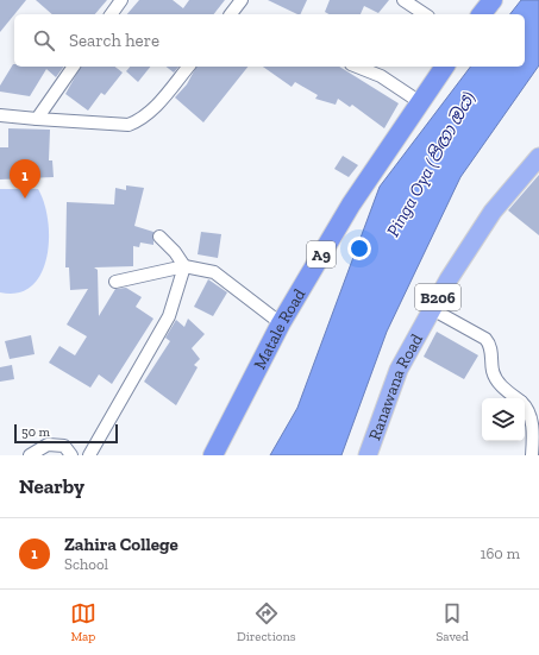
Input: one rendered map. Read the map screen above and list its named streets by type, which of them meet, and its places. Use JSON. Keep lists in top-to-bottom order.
{
  "streets": {
    "highway": ["A9", "Matale Road"],
    "main road": ["B206", "Ranawana Road"]
  },
  "water": ["Pinga Oya (පිඟා ඔය)"],
  "scale_bar": "50 m",
  "page": {
    "search": "Search here",
    "pins": "1",
    "scale": "50 m",
    "heading": "Nearby",
    "list": [
      {
        "mark": "1",
        "name": "Zahira College",
        "note": "School",
        "value": "160 m"
      }
    ],
    "nav": ["Map", "Directions", "Saved"]
  }
}
